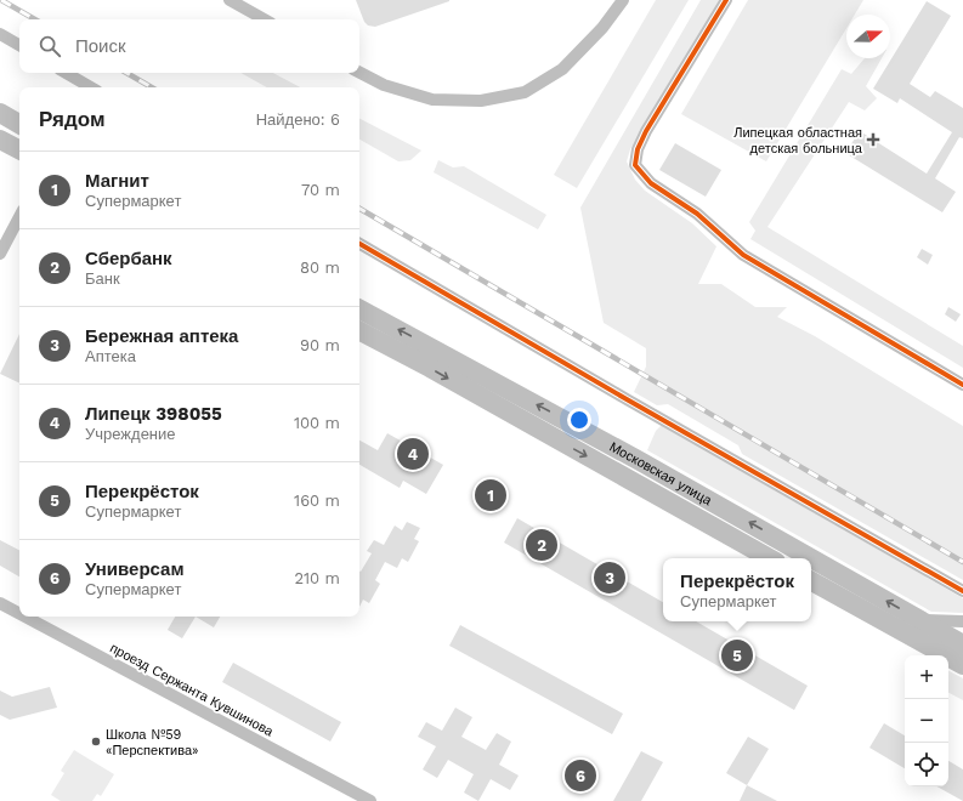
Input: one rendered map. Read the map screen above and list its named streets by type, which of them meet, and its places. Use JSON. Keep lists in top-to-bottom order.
{
  "streets": {
    "main road": ["Московская улица"],
    "street": ["проезд Сержанта Кувшинова"]
  },
  "places": {
    "health": ["Липецкая областная детская больница"],
    "other": ["Школа №59 «Перспектива»"]
  },
  "north": "right",
  "page": {
    "search": "Поиск",
    "heading": ["Рядом", "Найдено: 6"],
    "list": [
      {
        "mark": "1",
        "name": "Магнит",
        "note": "Супермаркет",
        "value": "70 m"
      },
      {
        "mark": "2",
        "name": "Сбербанк",
        "note": "Банк",
        "value": "80 m"
      },
      {
        "mark": "3",
        "name": "Бережная аптека",
        "note": "Аптека",
        "value": "90 m"
      },
      {
        "mark": "4",
        "name": "Липецк 398055",
        "note": "Учреждение",
        "value": "100 m"
      },
      {
        "mark": "5",
        "name": "Перекрёсток",
        "note": "Супермаркет",
        "value": "160 m"
      },
      {
        "mark": "6",
        "name": "Универсам",
        "note": "Супермаркет",
        "value": "210 m"
      }
    ],
    "pins": [
      "4",
      "1",
      "2",
      "3",
      "5",
      "6"
    ],
    "popup": ["Перекрёсток", "Супермаркет"],
    "map_buttons": ["+", "−"]
  }
}
